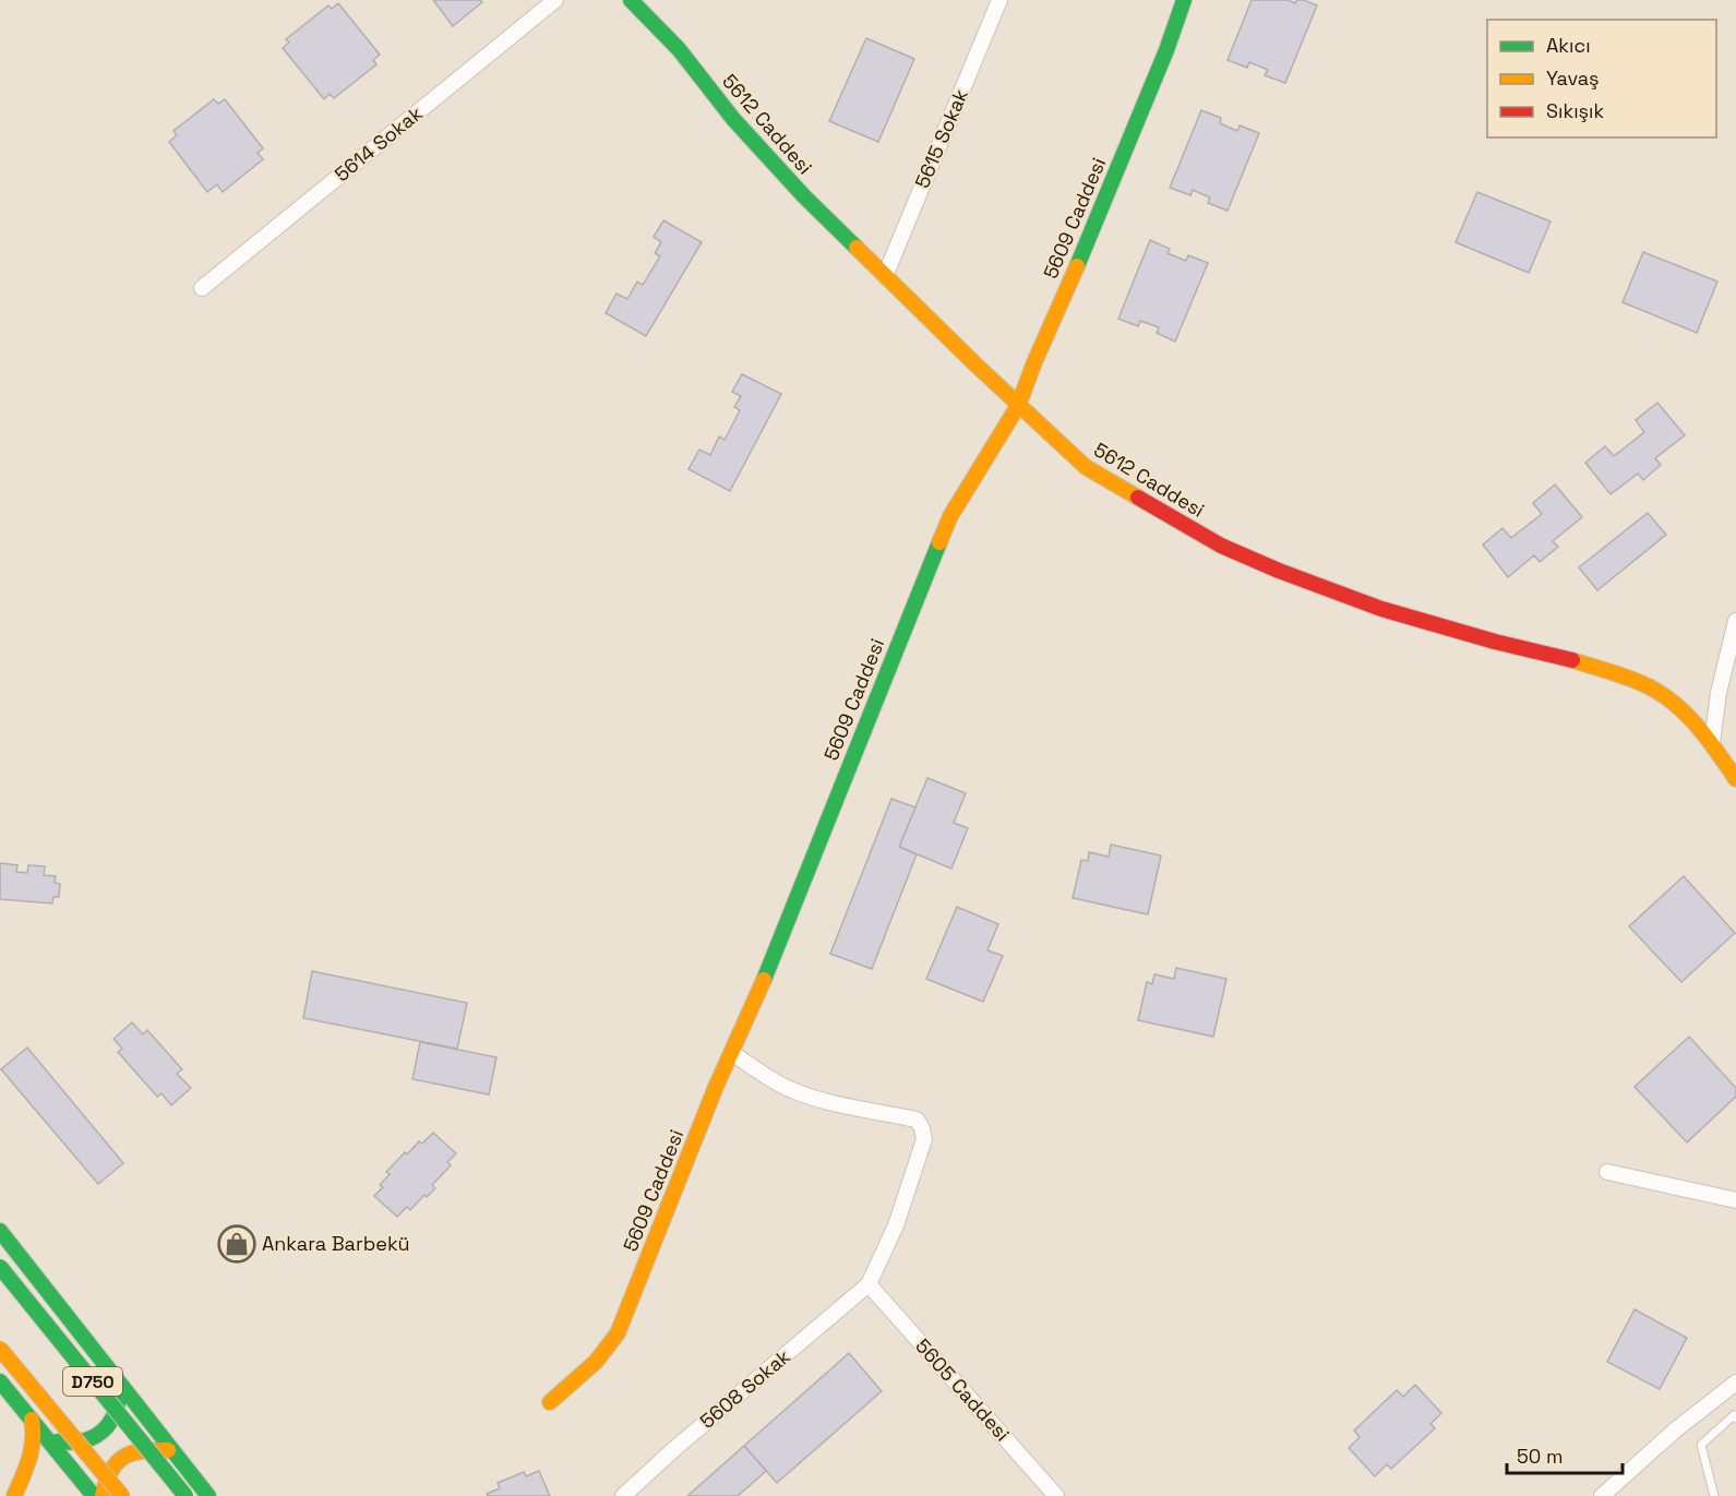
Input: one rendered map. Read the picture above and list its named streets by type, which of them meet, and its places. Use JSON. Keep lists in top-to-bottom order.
{
  "streets": {
    "main road": ["5612 Caddesi", "5609 Caddesi", "D750"],
    "street": [
      "5615 Sokak",
      "5614 Sokak",
      "5608 Sokak",
      "5605 Caddesi"
    ]
  },
  "crossings": [
    ["5612 Caddesi", "5615 Sokak"],
    ["5612 Caddesi", "5609 Caddesi"],
    ["5608 Sokak", "5605 Caddesi"]
  ],
  "places": {
    "shop": ["Ankara Barbekü"]
  },
  "legend": ["Akıcı", "Yavaş", "Sıkışık"],
  "scale_bar": "50 m"
}
